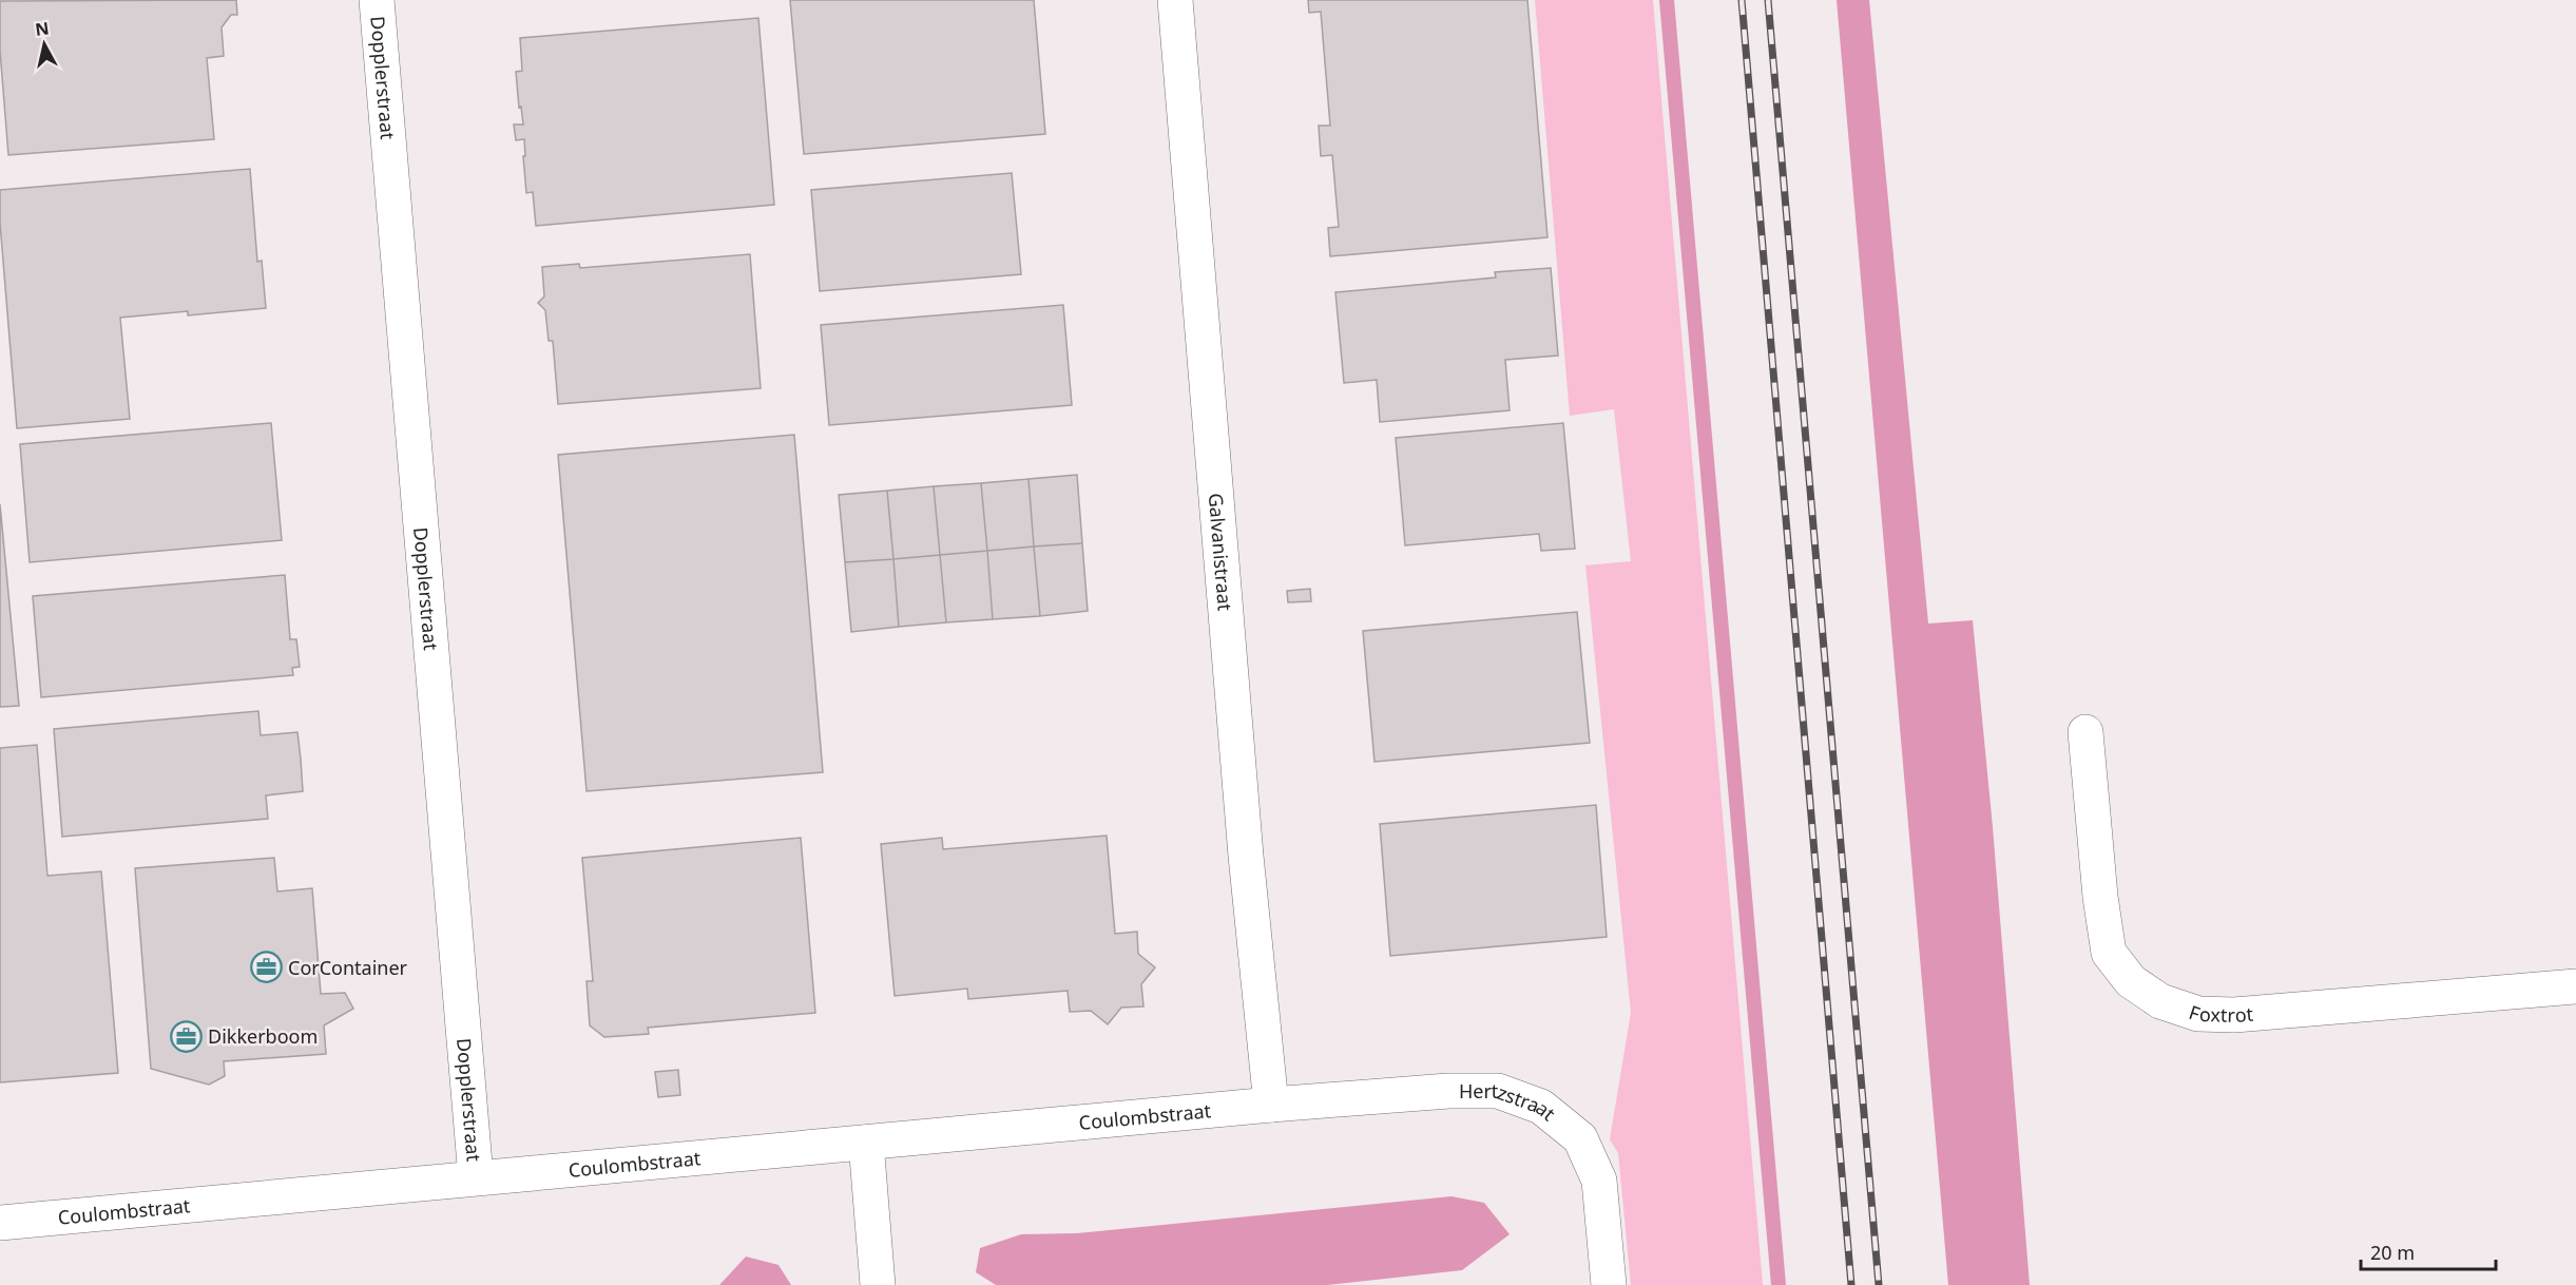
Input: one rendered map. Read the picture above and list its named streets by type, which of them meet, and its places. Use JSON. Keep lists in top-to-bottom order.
{
  "streets": {
    "street": [
      "Dopplerstraat",
      "Galvanistraat",
      "Foxtrot",
      "Hertzstraat",
      "Coulombstraat"
    ]
  },
  "crossings": [
    ["Dopplerstraat", "Coulombstraat"],
    ["Galvanistraat", "Hertzstraat"],
    ["Galvanistraat", "Coulombstraat"],
    ["Hertzstraat", "Coulombstraat"]
  ],
  "places": {
    "office": ["CorContainer", "Dikkerboom"]
  },
  "scale_bar": "20 m",
  "north": "top"
}
